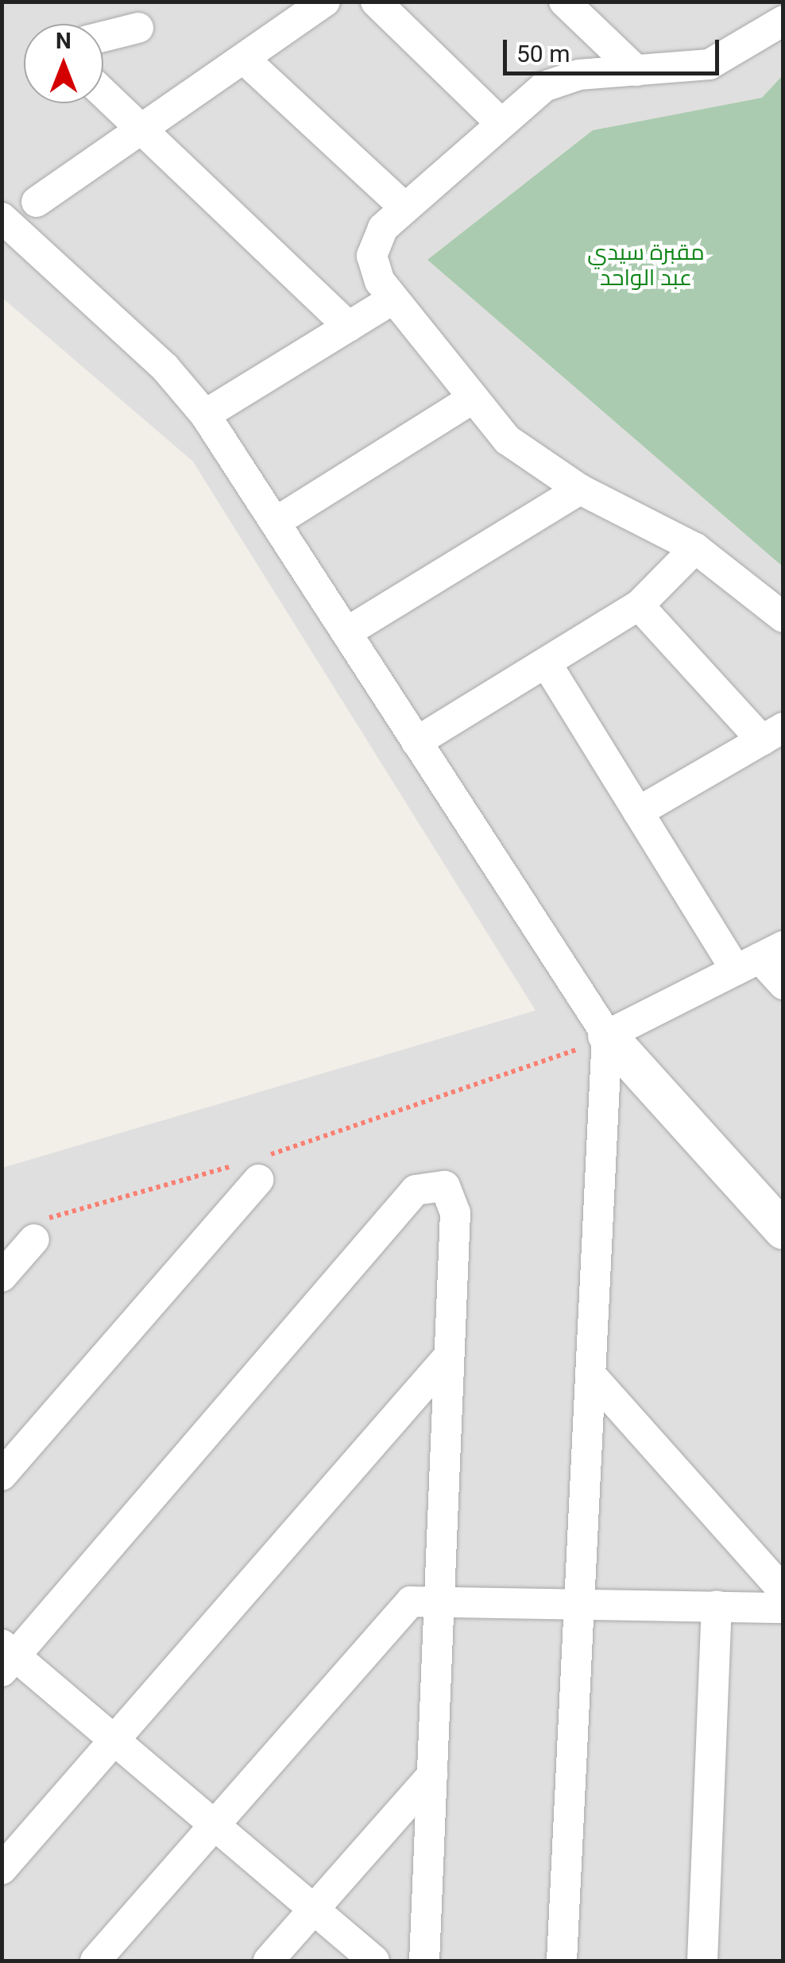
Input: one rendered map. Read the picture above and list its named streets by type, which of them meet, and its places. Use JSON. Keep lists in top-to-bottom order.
{
  "parks": ["مقبرة سيدي عبد الواحد"],
  "scale_bar": "50 m",
  "north": "top"
}
